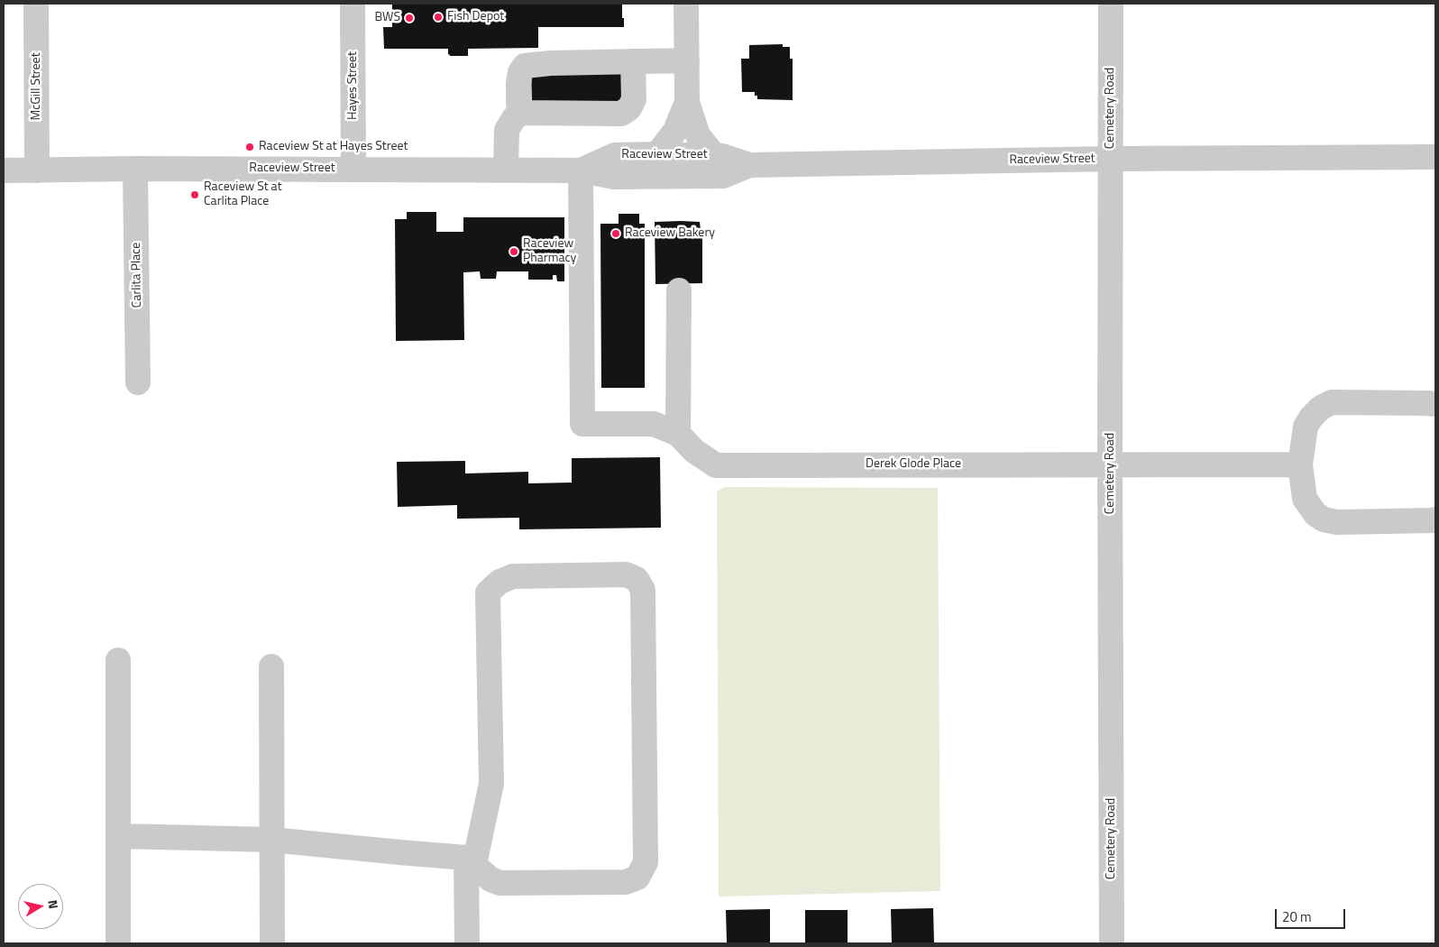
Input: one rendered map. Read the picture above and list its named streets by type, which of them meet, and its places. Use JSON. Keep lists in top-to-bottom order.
{
  "streets": {
    "street": [
      "Hayes Street",
      "McGill Street",
      "Cemetery Road",
      "Raceview Street",
      "Carlita Place",
      "Derek Glode Place"
    ]
  },
  "crossings": [
    ["Hayes Street", "Raceview Street"],
    ["McGill Street", "Raceview Street"],
    ["Cemetery Road", "Raceview Street"],
    ["Cemetery Road", "Derek Glode Place"],
    ["Raceview Street", "Carlita Place"]
  ],
  "places": [
    "Fish Depot",
    "BWS",
    "Raceview St at Hayes Street",
    "Raceview St at Carlita Place",
    "Raceview Bakery",
    "Raceview Pharmacy"
  ],
  "scale_bar": "20 m",
  "north": "right"
}
